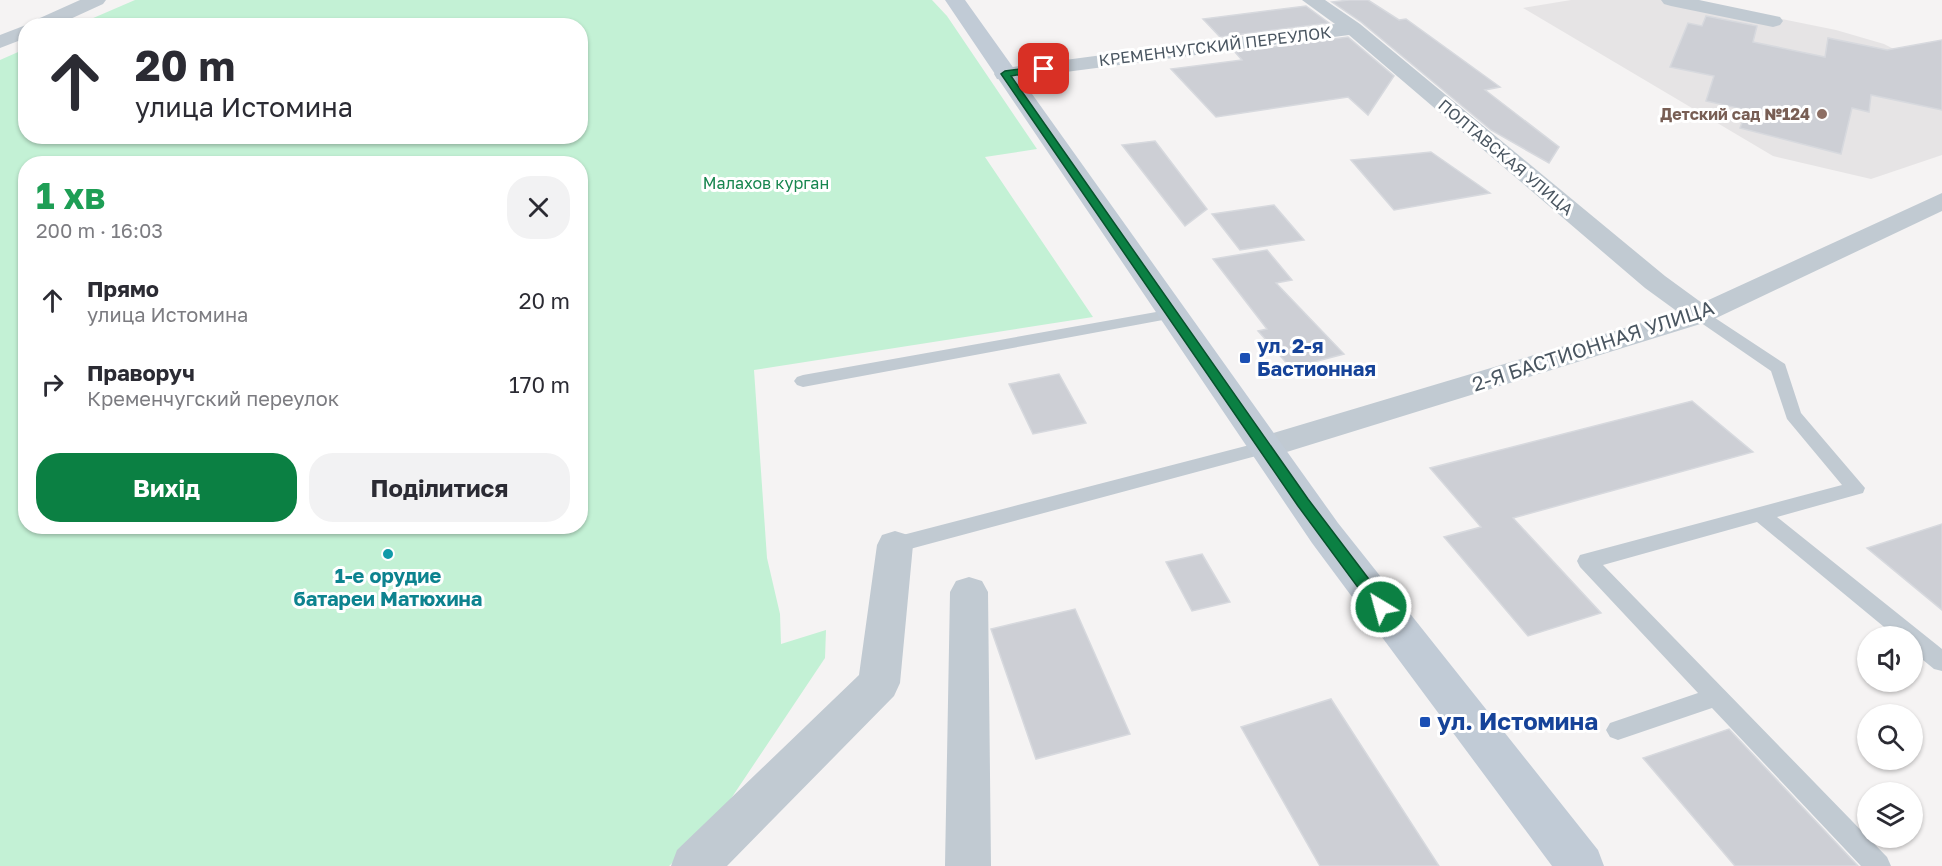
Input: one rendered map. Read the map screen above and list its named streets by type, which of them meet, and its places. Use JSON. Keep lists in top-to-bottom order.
{
  "streets": {
    "street": ["КРЕМЕНЧУГСКИЙ ПЕРЕУЛОК", "ПОЛТАВСКАЯ УЛИЦА", "2-Я БАСТИОННАЯ УЛИЦА"]
  },
  "crossings": [
    ["КРЕМЕНЧУГСКИЙ ПЕРЕУЛОК", "ПОЛТАВСКАЯ УЛИЦА"],
    ["ПОЛТАВСКАЯ УЛИЦА", "2-Я БАСТИОННАЯ УЛИЦА"]
  ],
  "parks": ["Малахов курган"],
  "places": {
    "other": ["Детский сад №124", "1-е орудие батареи Матюхина"],
    "transit": ["ул. 2-я Бастионная", "ул. Истомина"]
  },
  "page": {
    "turn": ["20 m", "улица Истомина"],
    "heading": ["1 хв", "200 m · 16:03"],
    "list": [
      {
        "name": "Прямо",
        "note": "улица Истомина",
        "value": "20 m"
      },
      {
        "name": "Праворуч",
        "note": "Кременчугский переулок",
        "value": "170 m"
      }
    ],
    "buttons": ["Вихід", "Поділитися"]
  }
}
